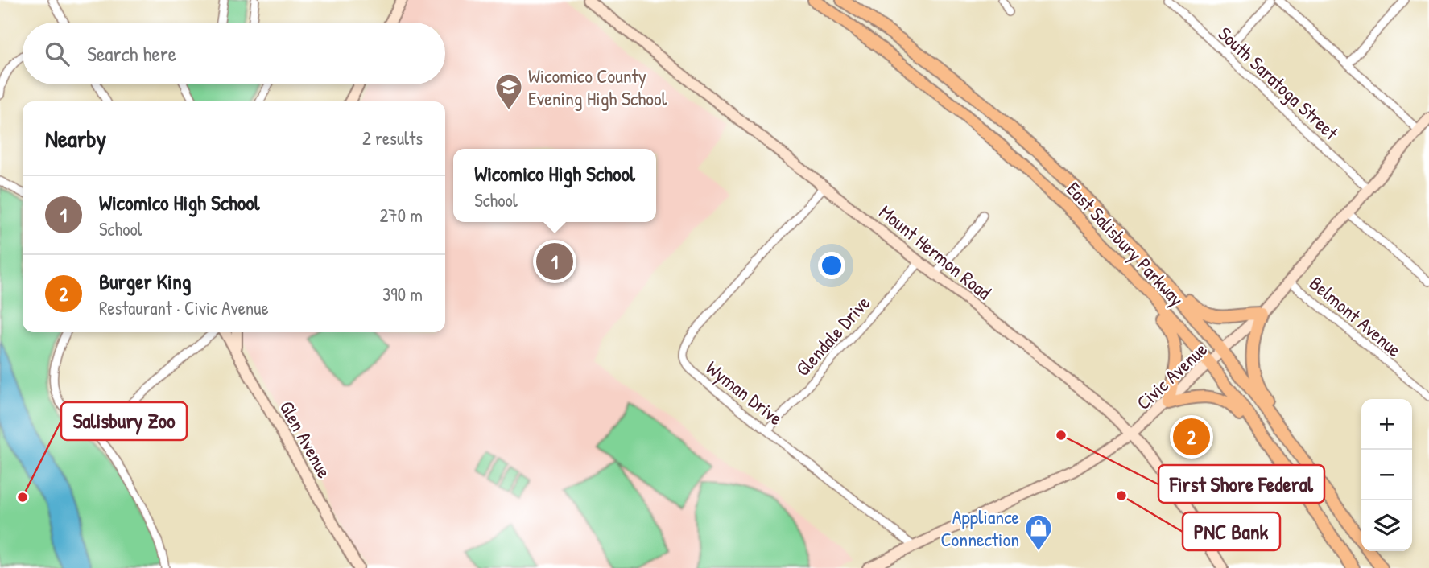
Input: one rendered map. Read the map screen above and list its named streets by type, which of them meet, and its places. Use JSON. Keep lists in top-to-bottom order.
{
  "streets": {
    "main road": ["East Salisbury Parkway"],
    "street": [
      "South Saratoga Street",
      "Mount Hermon Road",
      "Belmont Avenue",
      "Glendale Drive",
      "Civic Avenue",
      "Wyman Drive",
      "Glen Avenue"
    ]
  },
  "crossings": [
    ["South Saratoga Street", "Civic Avenue"],
    ["East Salisbury Parkway", "Civic Avenue"],
    ["Mount Hermon Road", "Glendale Drive"],
    ["Mount Hermon Road", "Civic Avenue"],
    ["Mount Hermon Road", "Wyman Drive"],
    ["Belmont Avenue", "Civic Avenue"],
    ["Glendale Drive", "Wyman Drive"],
    ["Civic Avenue", "Wyman Drive"]
  ],
  "places": {
    "school or university": ["Wicomico County Evening High School"],
    "other": ["First Shore Federal", "PNC Bank", "Salisbury Zoo"],
    "shop": ["Appliance Connection"]
  },
  "page": {
    "search": "Search here",
    "heading": ["Nearby", "2 results"],
    "popup": ["Wicomico High School", "School"],
    "list": [
      {
        "mark": "1",
        "name": "Wicomico High School",
        "note": "School",
        "value": "270 m"
      },
      {
        "mark": "2",
        "name": "Burger King",
        "note": "Restaurant · Civic Avenue",
        "value": "390 m"
      }
    ],
    "pins": ["1", "2"],
    "map_buttons": ["+", "−"]
  }
}
